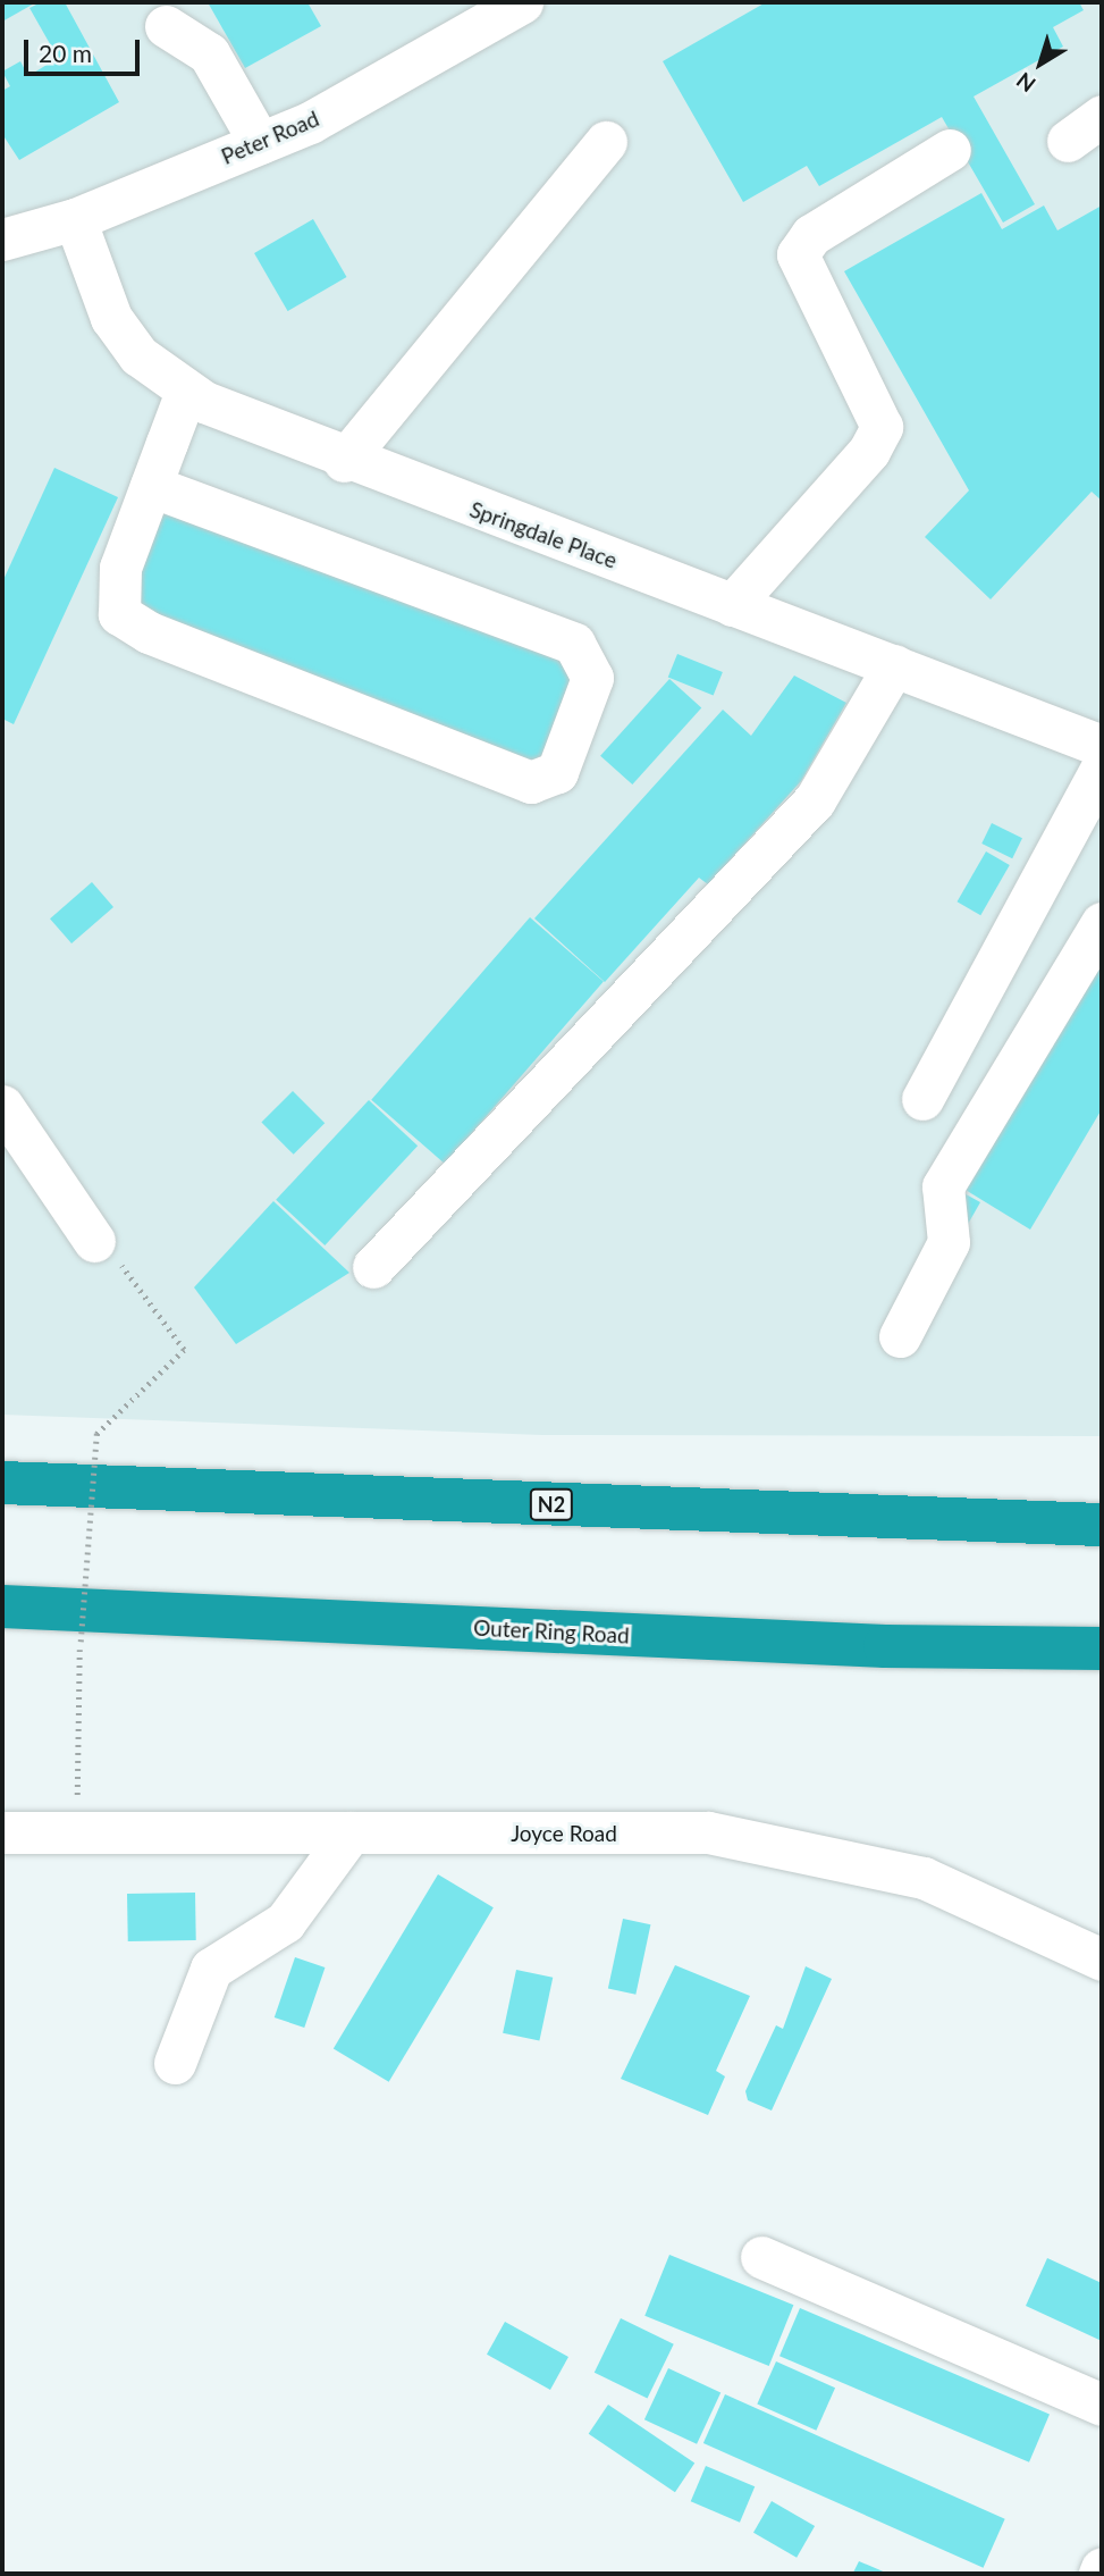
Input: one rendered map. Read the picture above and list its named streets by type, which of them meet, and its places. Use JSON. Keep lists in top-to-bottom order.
{
  "streets": {
    "highway": ["N2", "Outer Ring Road"],
    "street": ["Peter Road", "Springdale Place", "Joyce Road"]
  },
  "crossings": [
    ["Peter Road", "Springdale Place"]
  ],
  "scale_bar": "20 m",
  "north": "bottom left"
}
